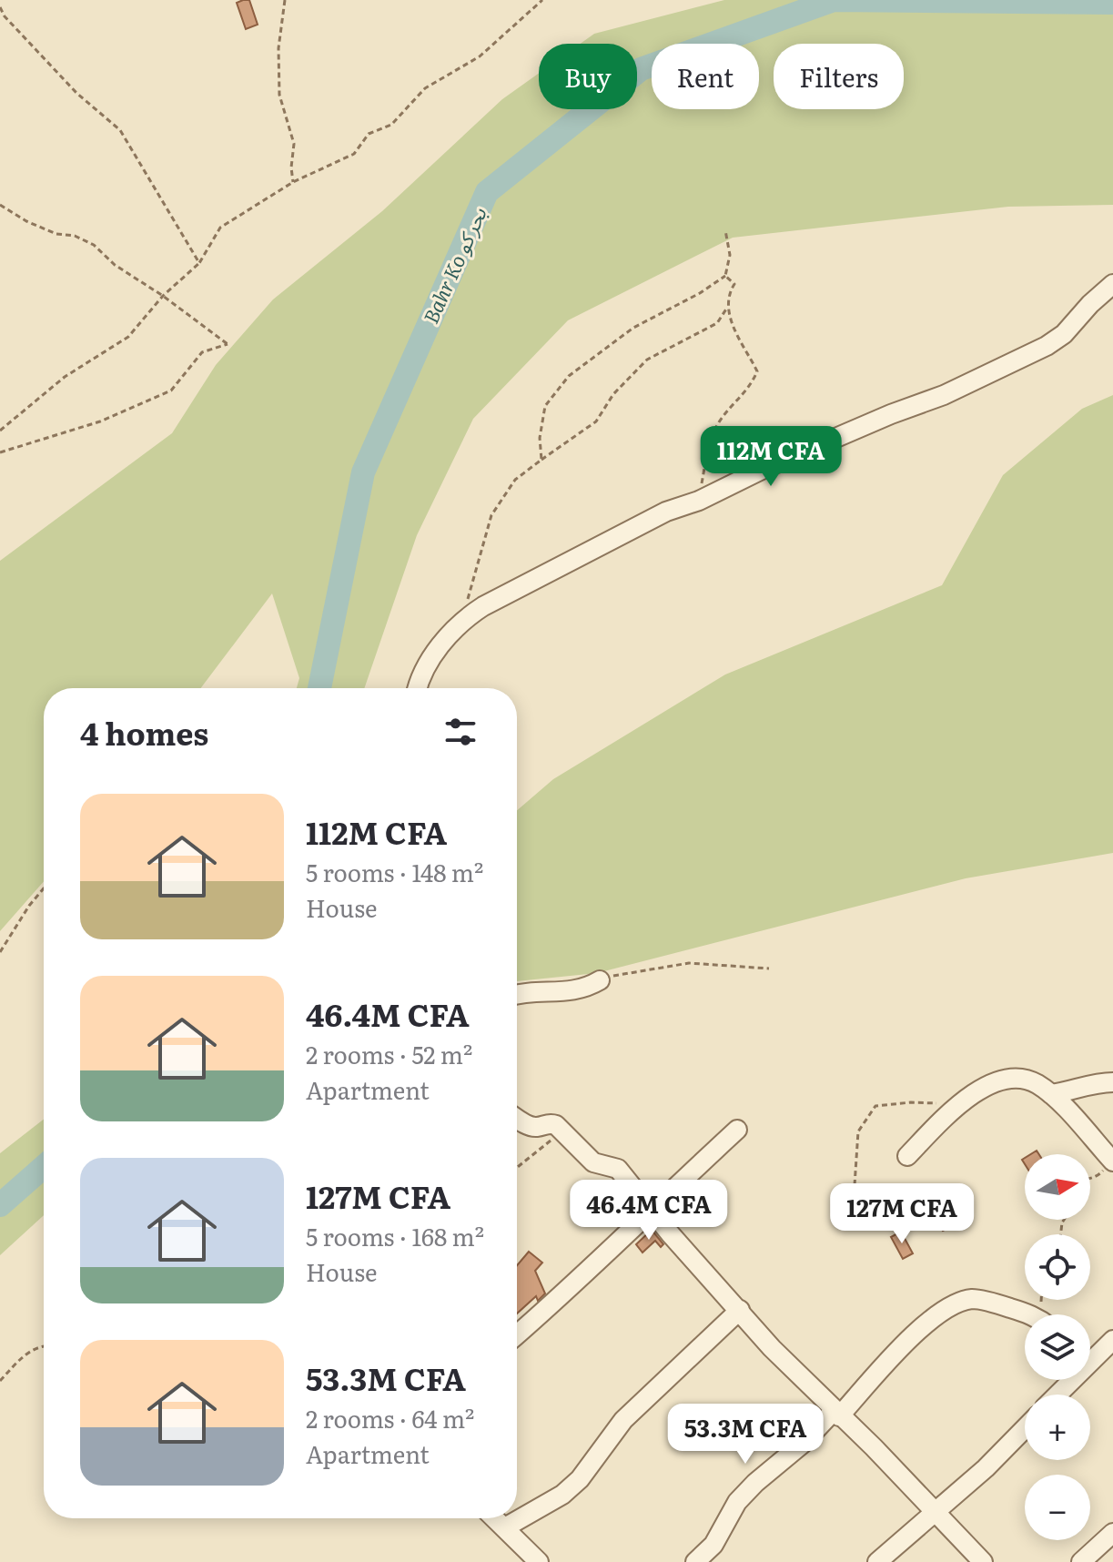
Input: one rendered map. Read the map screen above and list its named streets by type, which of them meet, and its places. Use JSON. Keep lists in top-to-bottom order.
{
  "water": ["Bahr Ko بحر كو"],
  "north": "right",
  "page": {
    "chip": ["Buy", "Rent", "Filters"],
    "price": [
      "112M CFA",
      "46.4M CFA",
      "127M CFA",
      "53.3M CFA"
    ],
    "heading": "4 homes",
    "list": [
      {
        "name": "112M CFA",
        "note": "5 rooms · 148 m² · House"
      },
      {
        "name": "46.4M CFA",
        "note": "2 rooms · 52 m² · Apartment"
      },
      {
        "name": "127M CFA",
        "note": "5 rooms · 168 m² · House"
      },
      {
        "name": "53.3M CFA",
        "note": "2 rooms · 64 m² · Apartment"
      }
    ],
    "map_buttons": ["+", "−"]
  }
}
